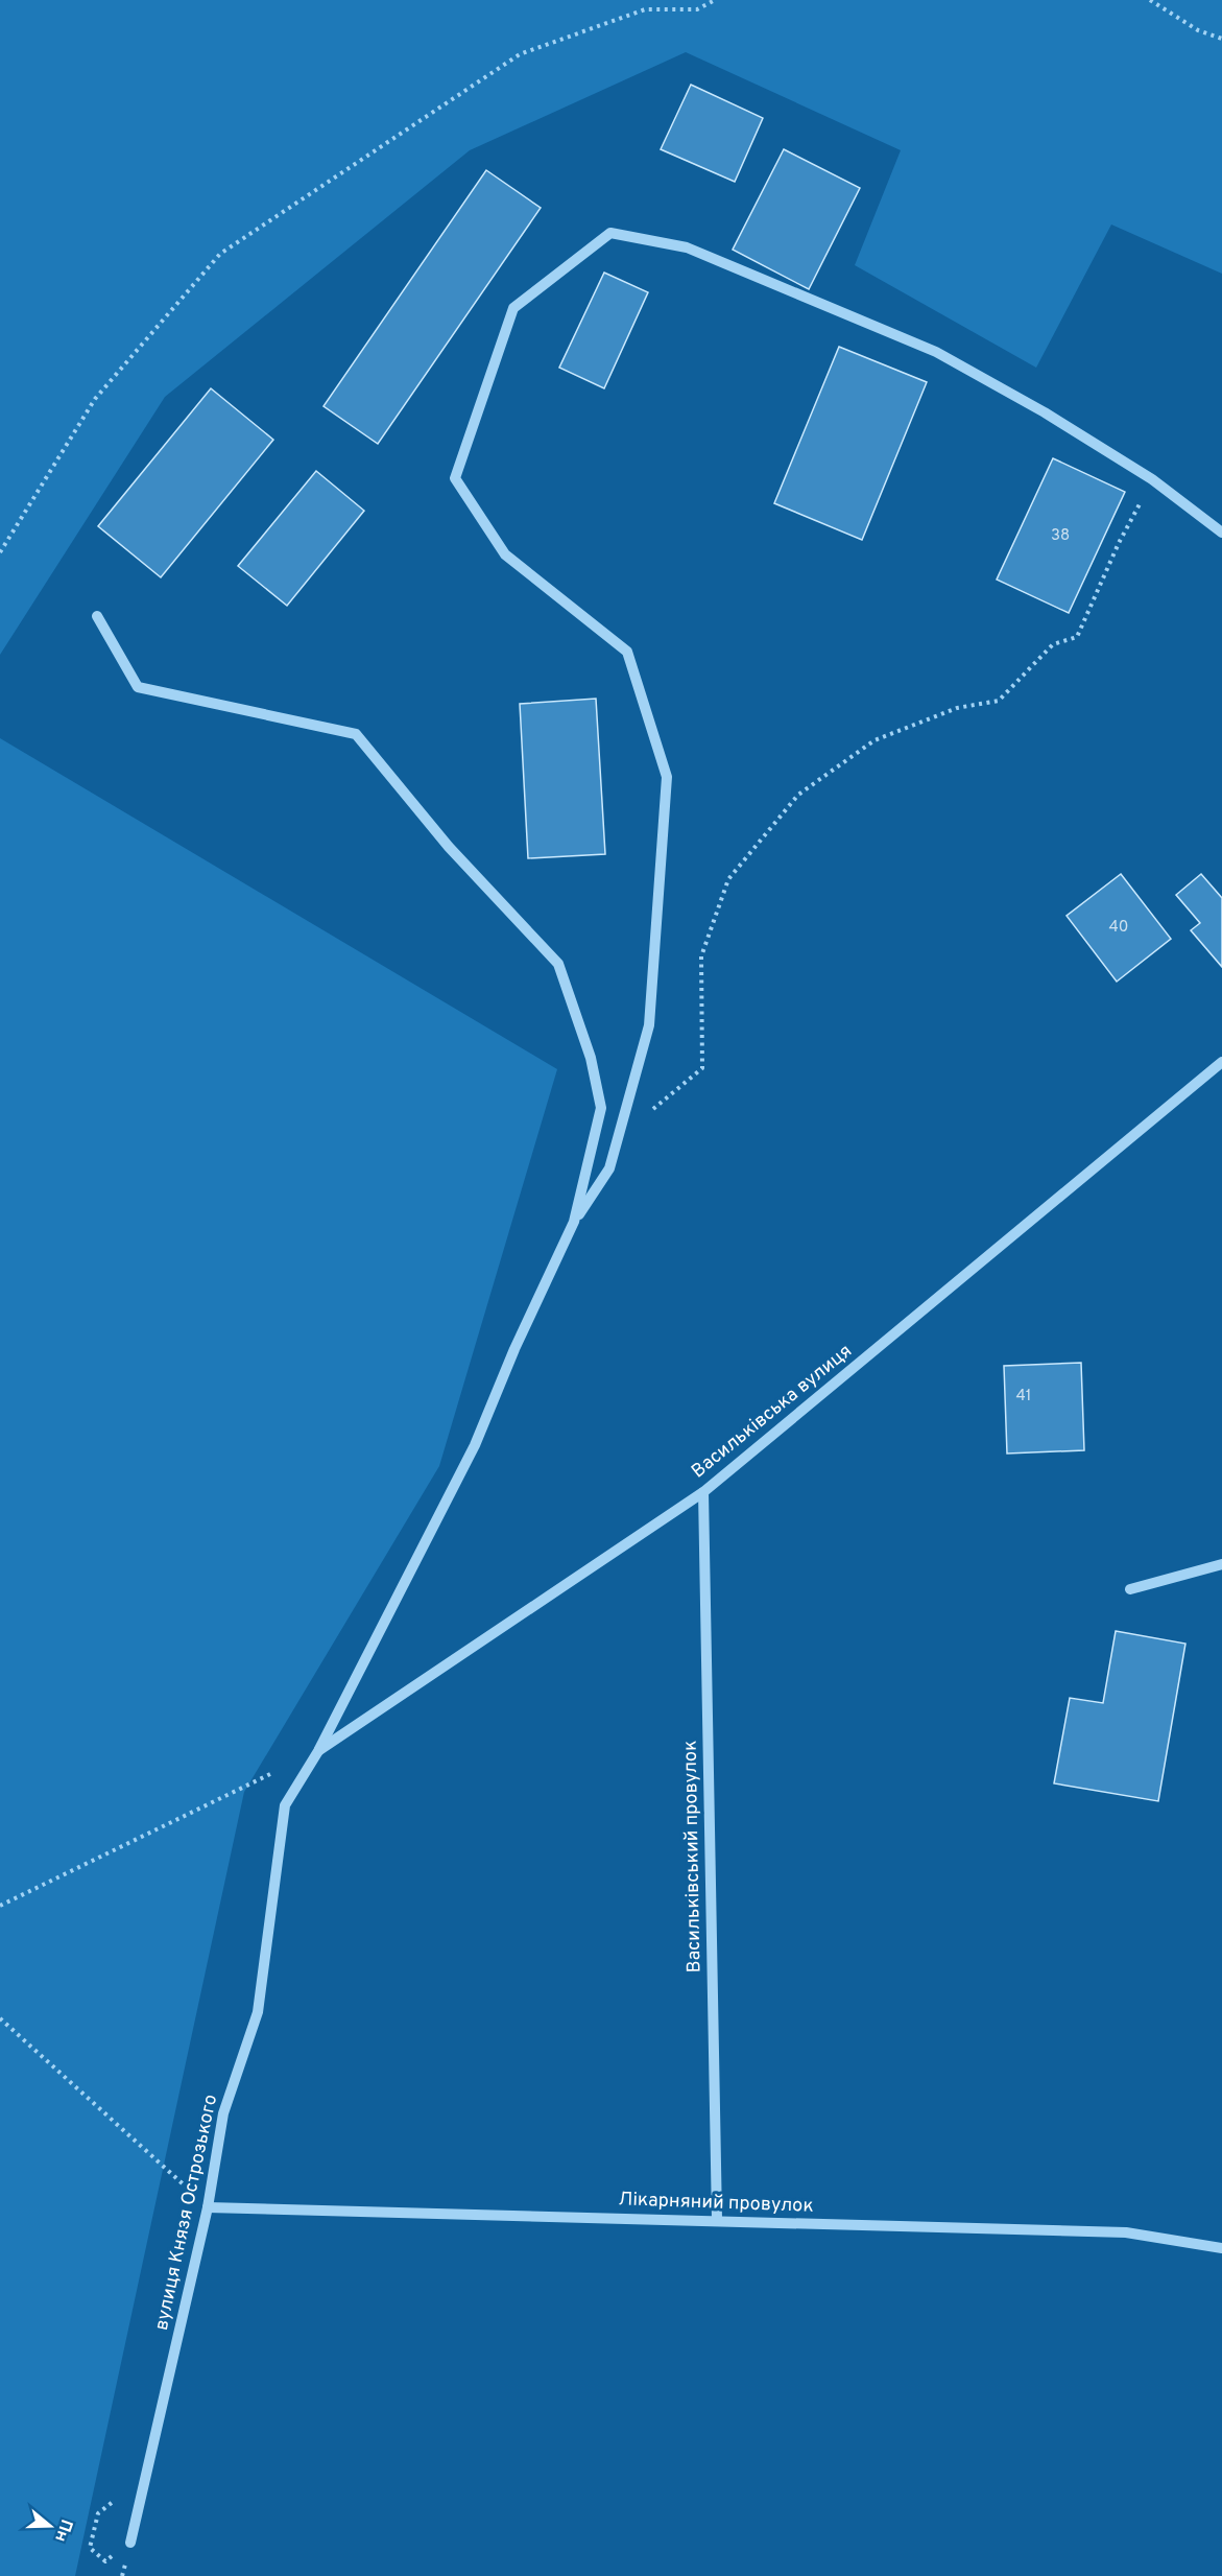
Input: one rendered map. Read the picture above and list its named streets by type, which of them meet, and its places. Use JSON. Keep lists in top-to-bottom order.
{
  "streets": {
    "street": [
      "Васильківська вулиця",
      "Васильківський провулок",
      "Лікарняний провулок",
      "вулиця Князя Острозького"
    ]
  },
  "crossings": [
    ["Васильківська вулиця", "Васильківський провулок"],
    ["Васильківська вулиця", "вулиця Князя Острозького"],
    ["Васильківський провулок", "Лікарняний провулок"],
    ["Лікарняний провулок", "вулиця Князя Острозького"]
  ],
  "house_numbers": ["38", "40", "41"],
  "north": "right"
}
